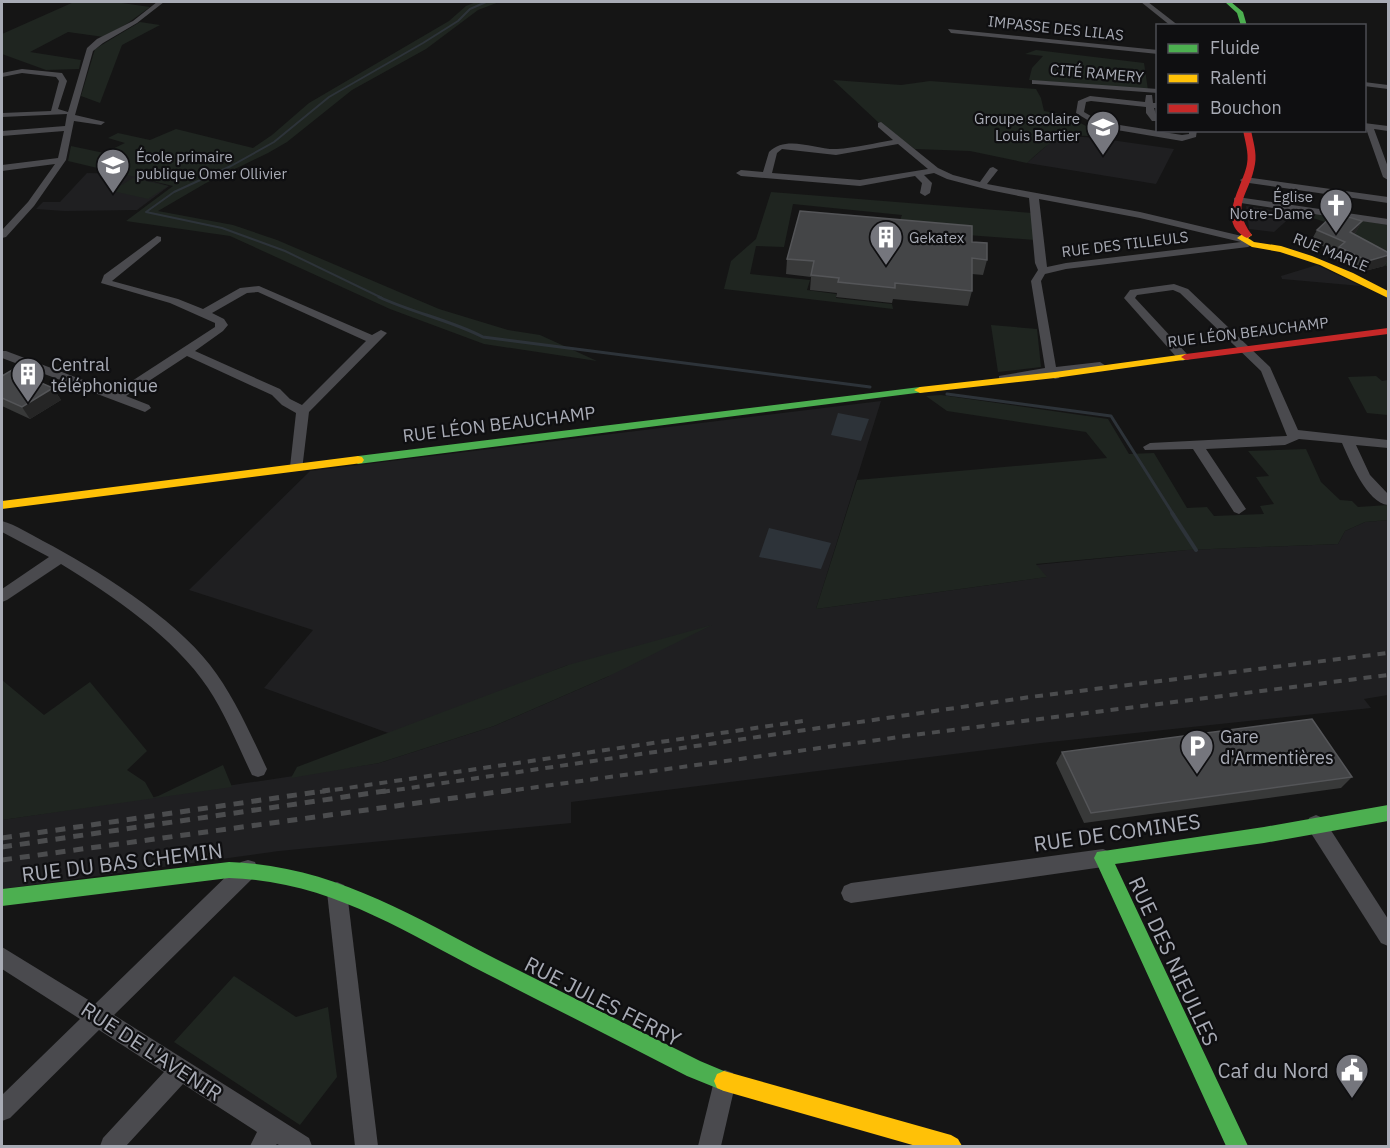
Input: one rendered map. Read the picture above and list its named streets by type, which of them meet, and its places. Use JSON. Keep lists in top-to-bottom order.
{
  "streets": {
    "street": [
      "IMPASSE DES LILAS",
      "CITÉ RAMERY",
      "RUE DES TILLEULS",
      "RUE MARLE",
      "RUE LÉON BEAUCHAMP",
      "RUE DE COMINES",
      "RUE DU BAS CHEMIN",
      "RUE DES NIEULLES",
      "RUE JULES FERRY",
      "RUE DE L'AVENIR"
    ]
  },
  "crossings": [
    ["RUE DES TILLEULS", "RUE MARLE"],
    ["RUE DES TILLEULS", "RUE LÉON BEAUCHAMP"],
    ["RUE DE COMINES", "RUE DES NIEULLES"],
    ["RUE DU BAS CHEMIN", "RUE JULES FERRY"]
  ],
  "places": {
    "school or university": ["Groupe scolaire Louis Bartier", "École primaire publique Omer Ollivier"],
    "church": ["Église Notre-Dame"],
    "building": ["Gekatex", "Central téléphonique"],
    "parking": ["Gare d'Armentières"],
    "public building": ["Caf du Nord"]
  },
  "legend": ["Fluide", "Ralenti", "Bouchon"]
}
